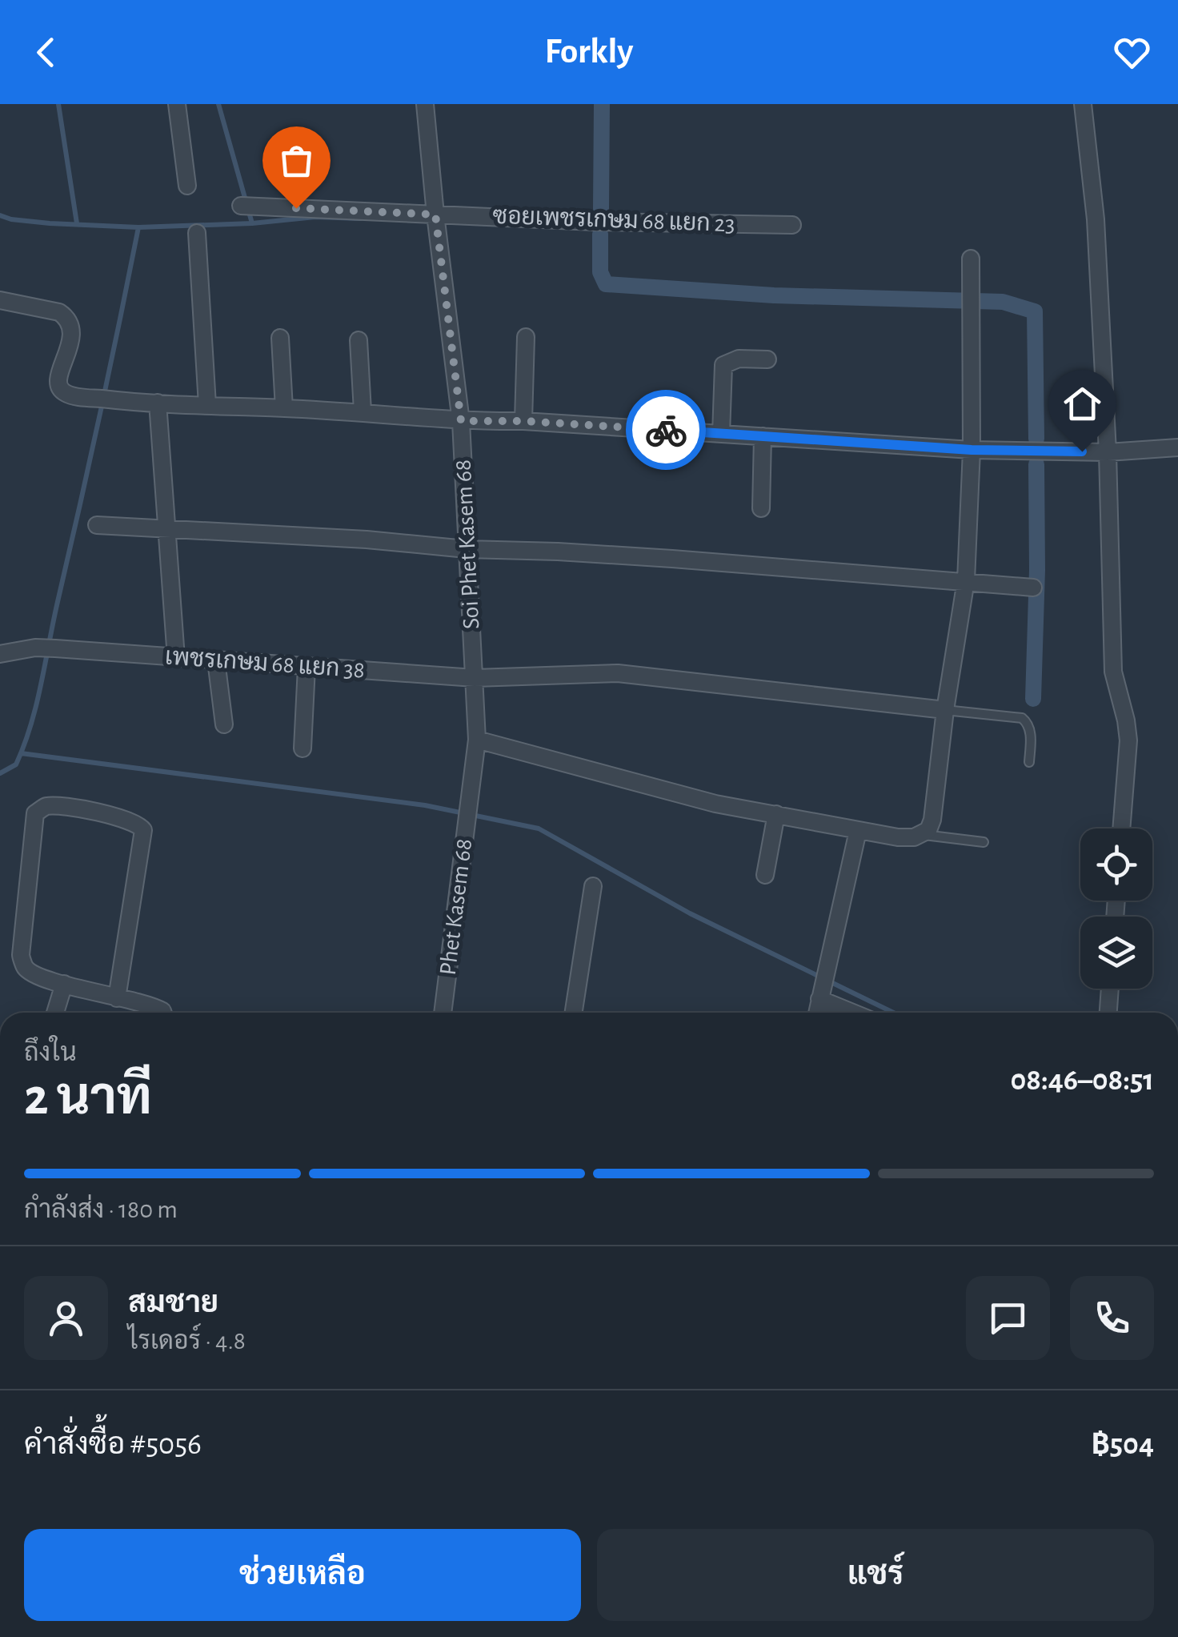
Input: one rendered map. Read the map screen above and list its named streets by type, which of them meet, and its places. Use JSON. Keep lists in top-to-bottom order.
{
  "streets": {
    "street": [
      "ซอยเพชรเกษม 68 แยก 23",
      "Soi Phet Kasem 68",
      "เพชรเกษม 68 แยก 38",
      "Phet Kasem 68"
    ]
  },
  "crossings": [
    ["ซอยเพชรเกษม 68 แยก 23", "Soi Phet Kasem 68"],
    ["Soi Phet Kasem 68", "เพชรเกษม 68 แยก 38"],
    ["Soi Phet Kasem 68", "Phet Kasem 68"]
  ],
  "page": {
    "header": "Forkly",
    "heading": ["2 นาที", "ถึงใน", "08:46–08:51"],
    "panel": [
      "สมชาย",
      "ไรเดอร์ · 4.8",
      "คำสั่งซื้อ #5056",
      "฿504"
    ],
    "bar": "กำลังส่ง · 180 m",
    "buttons": ["ช่วยเหลือ", "แชร์"]
  }
}
